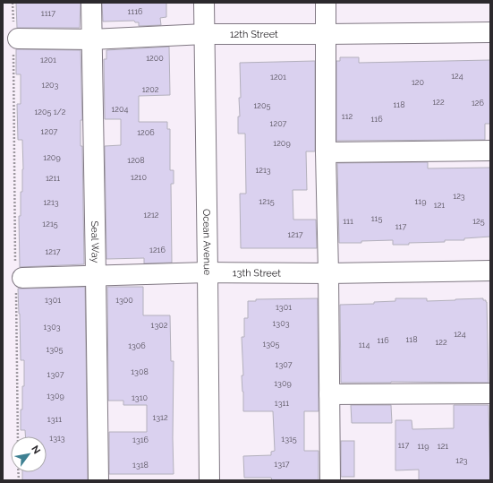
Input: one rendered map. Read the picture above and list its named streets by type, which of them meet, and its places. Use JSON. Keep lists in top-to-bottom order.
{
  "streets": {
    "street": [
      "12th Street",
      "Seal Way",
      "Ocean Avenue",
      "13th Street"
    ]
  },
  "crossings": [
    ["12th Street", "Seal Way"],
    ["12th Street", "Ocean Avenue"],
    ["Seal Way", "13th Street"],
    ["Ocean Avenue", "13th Street"]
  ],
  "house_numbers": [
    "1116",
    "1117",
    "1200",
    "1201",
    "124",
    "1201",
    "120",
    "1203",
    "1202",
    "122",
    "126",
    "118",
    "1205",
    "1204",
    "1205 1/2",
    "112",
    "116",
    "1207",
    "1207",
    "1206",
    "1209",
    "1209",
    "1208",
    "1213",
    "1210",
    "1211",
    "123",
    "1215",
    "119",
    "1213",
    "121",
    "1212",
    "115",
    "111",
    "125",
    "1215",
    "117",
    "1217",
    "1216",
    "1217",
    "1301",
    "1300",
    "1301",
    "1303",
    "1302",
    "1303",
    "124",
    "118",
    "116",
    "122",
    "1305",
    "114",
    "1306",
    "1305",
    "1307",
    "1308",
    "1307",
    "1309",
    "1309",
    "1310",
    "1311",
    "1312",
    "1311",
    "1313",
    "1315",
    "1316",
    "117",
    "119",
    "121",
    "123",
    "1317",
    "1318"
  ],
  "north": "top right"
}
